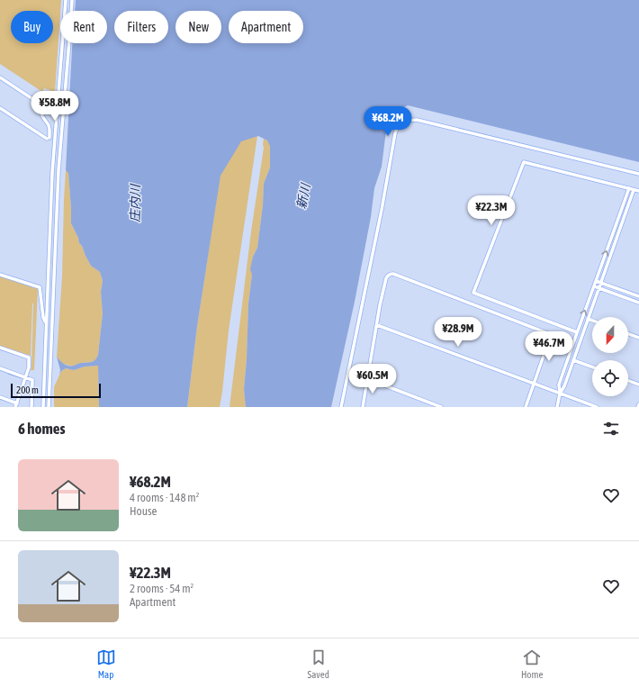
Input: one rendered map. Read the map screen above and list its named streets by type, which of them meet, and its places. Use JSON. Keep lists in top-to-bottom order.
{
  "water": ["新川", "庄内川"],
  "scale_bar": "200 m",
  "north": "bottom",
  "page": {
    "chip": [
      "Buy",
      "Rent",
      "Filters",
      "New",
      "Apartment"
    ],
    "price": [
      "¥58.8M",
      "¥68.2M",
      "¥22.3M",
      "¥28.9M",
      "¥46.7M",
      "¥60.5M"
    ],
    "scale": "200 m",
    "heading": "6 homes",
    "list": [
      {
        "name": "¥68.2M",
        "note": "4 rooms · 148 m² · House"
      },
      {
        "name": "¥22.3M",
        "note": "2 rooms · 54 m² · Apartment"
      }
    ],
    "tabs": ["Map", "Saved", "Home"]
  }
}
